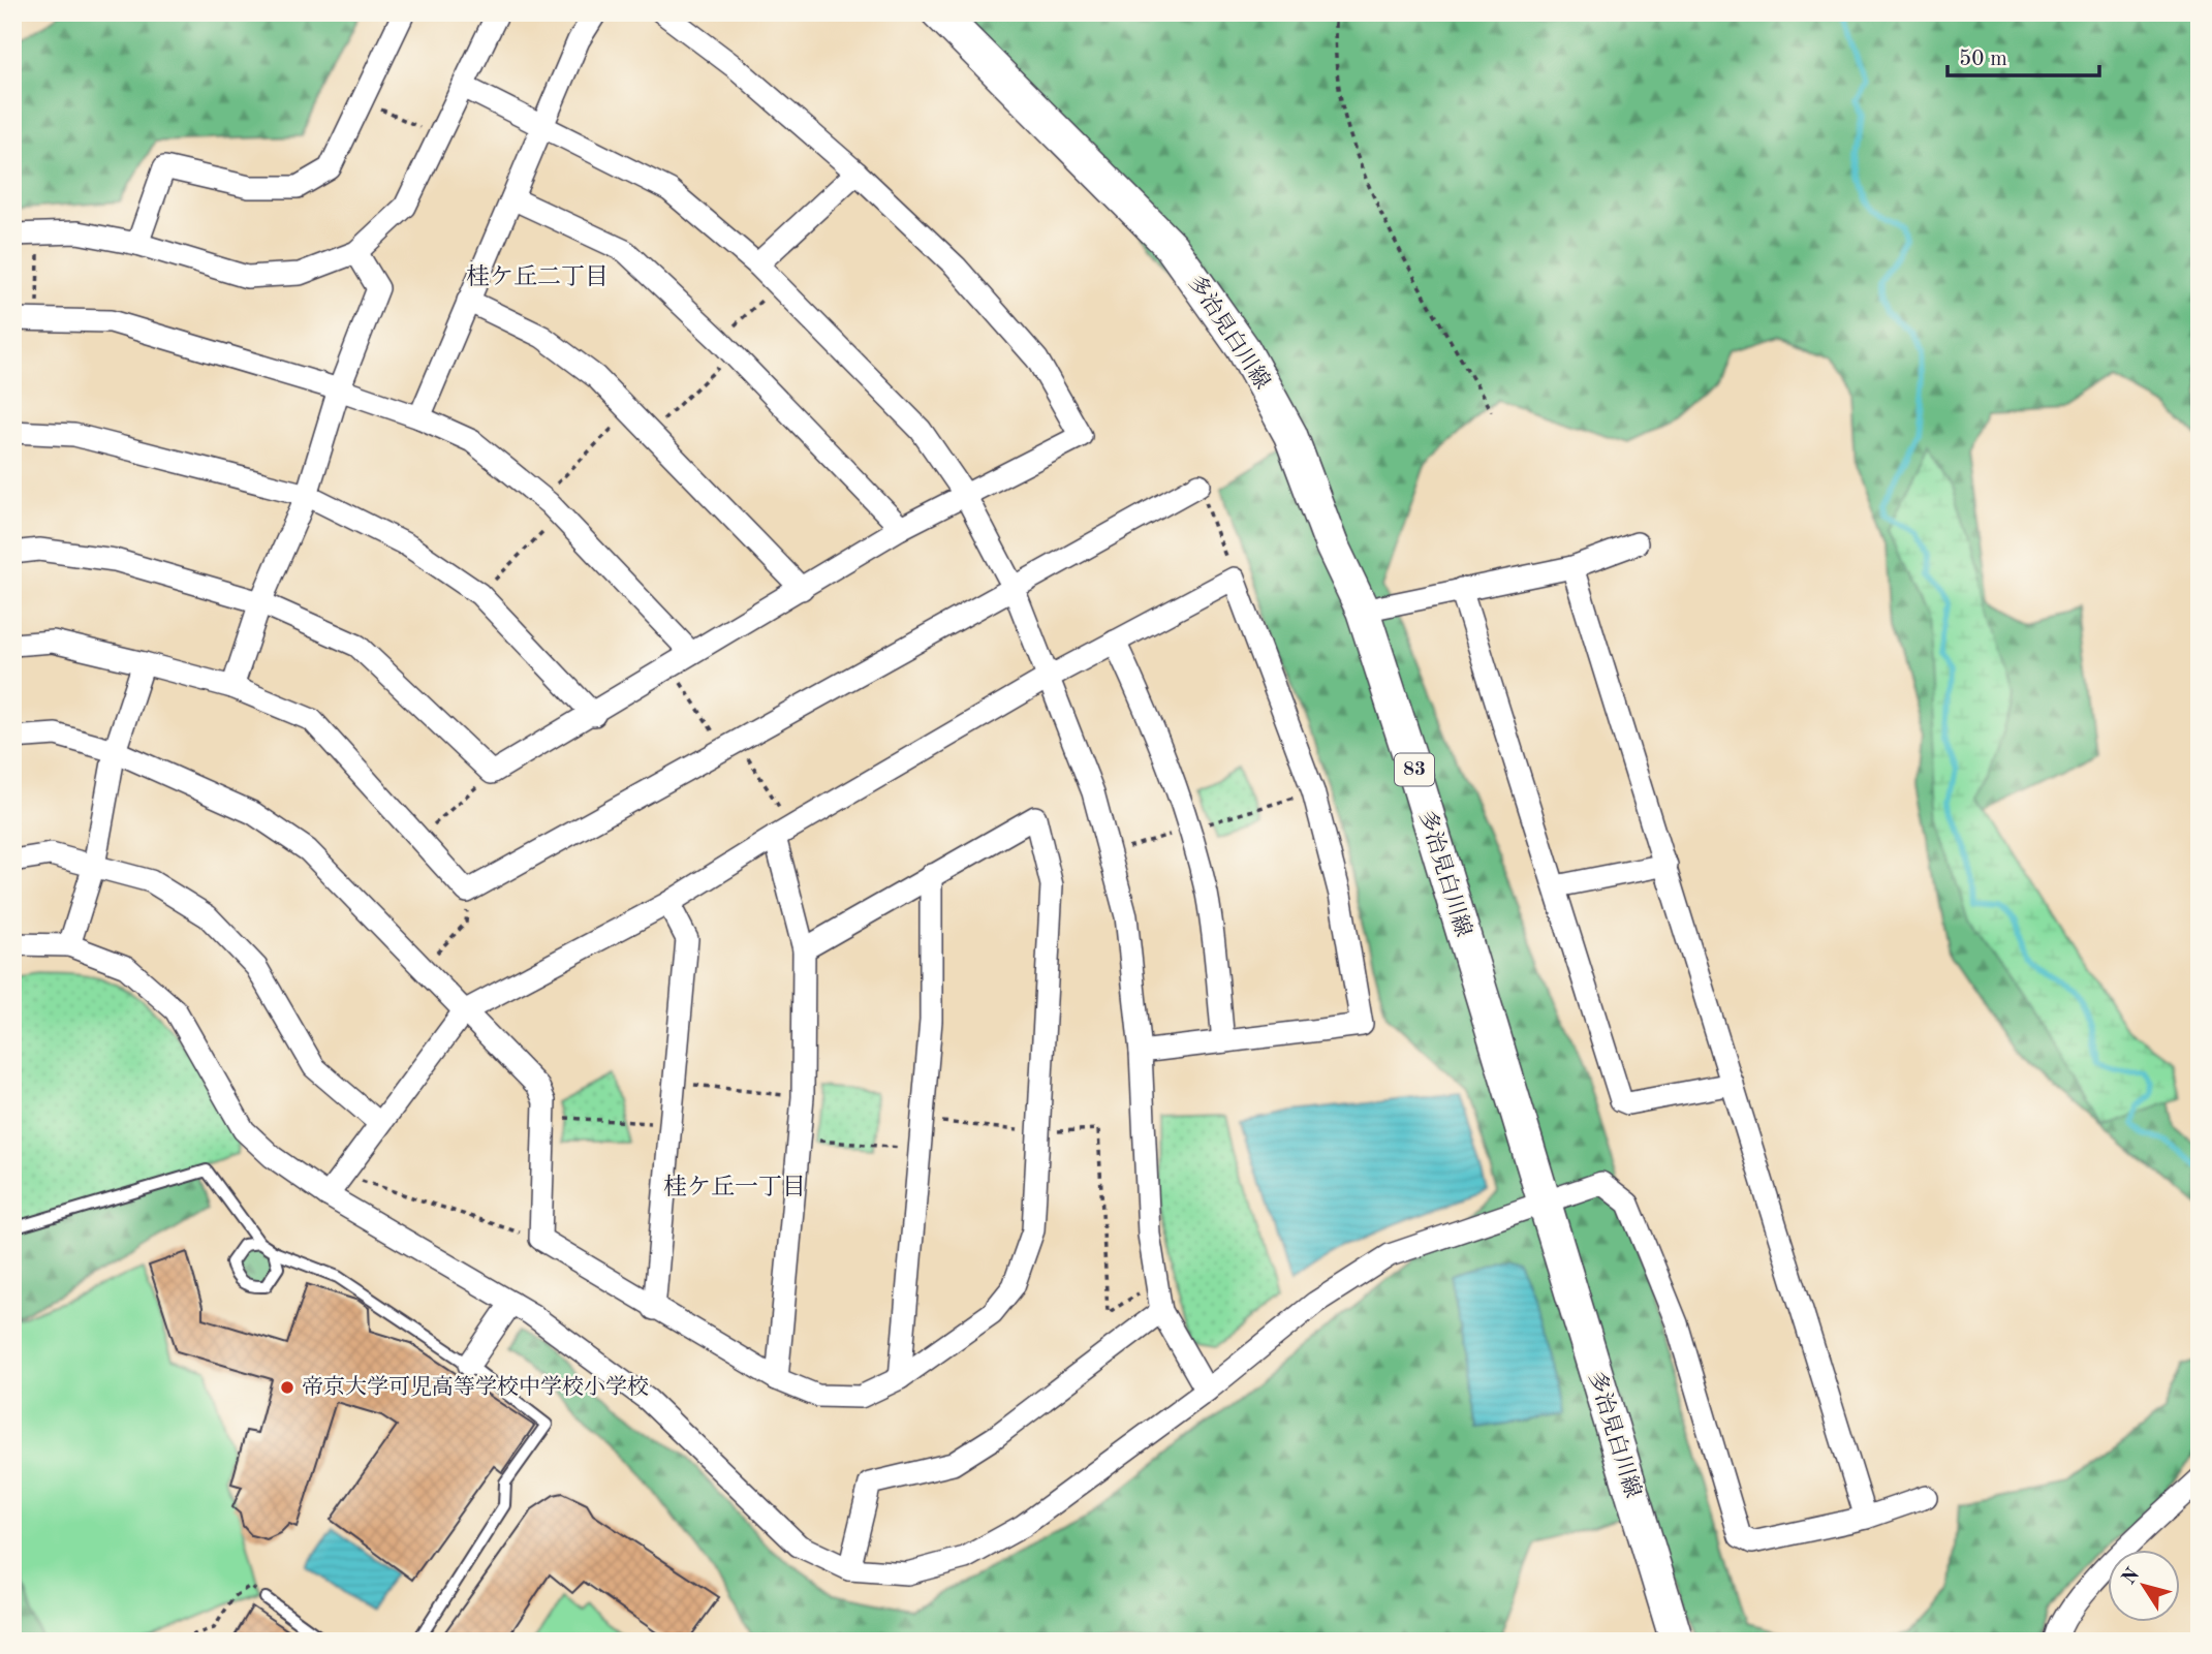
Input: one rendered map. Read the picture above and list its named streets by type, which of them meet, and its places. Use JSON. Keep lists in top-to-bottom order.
{
  "streets": {
    "main road": ["多治見白川線", "83"]
  },
  "districts": ["桂ケ丘二丁目", "桂ケ丘一丁目"],
  "places": ["帝京大学可児高等学校中学校小学校"],
  "scale_bar": "50 m",
  "north": "top left"
}
